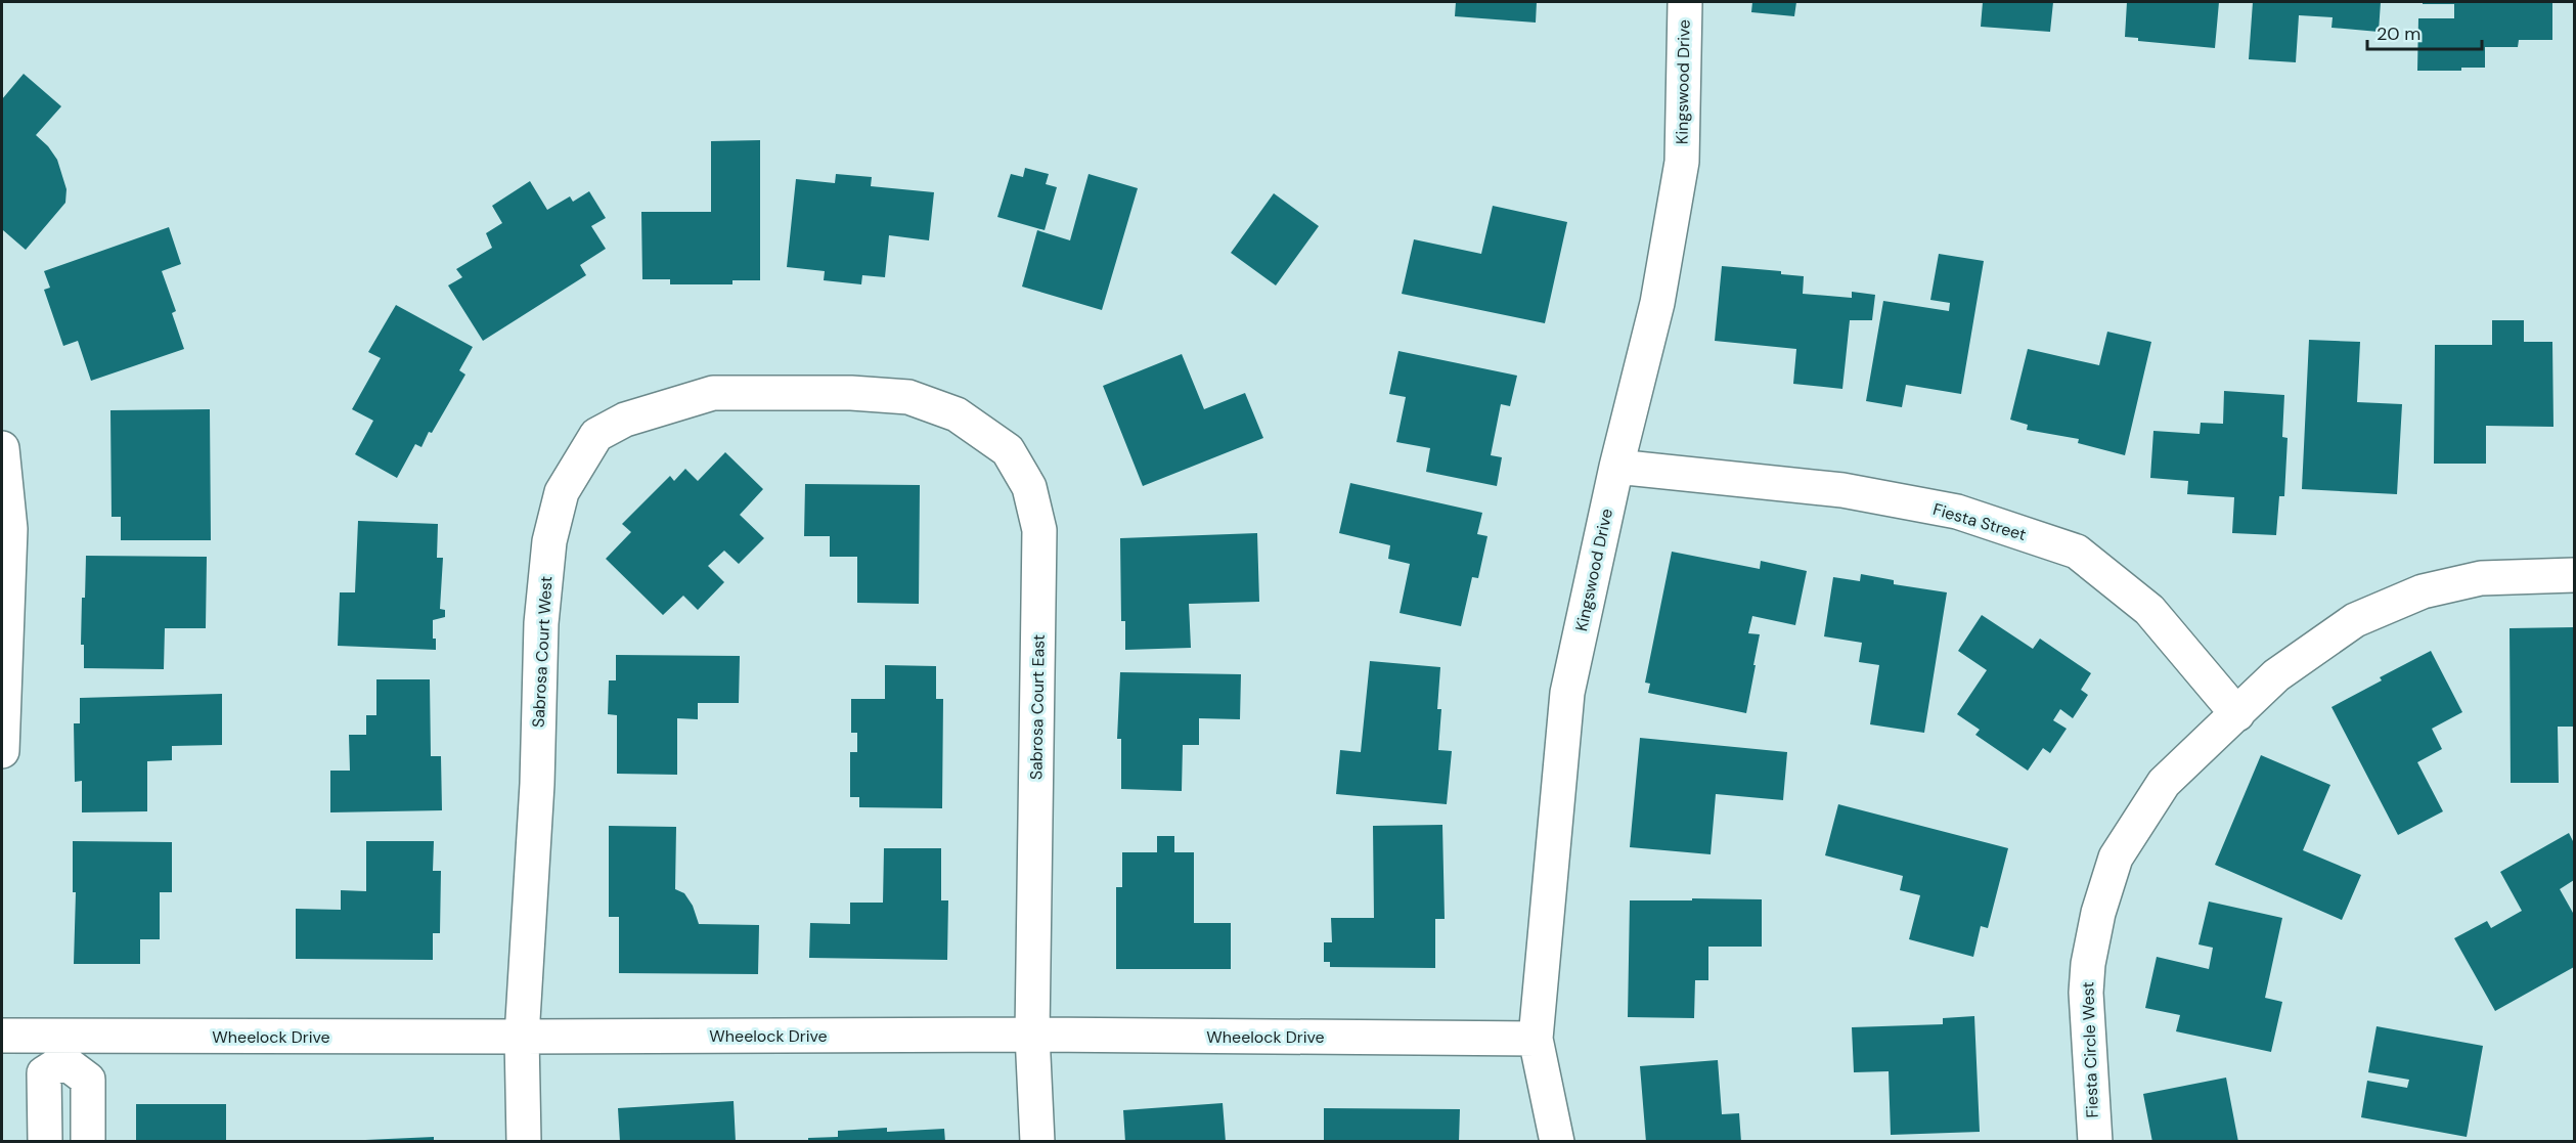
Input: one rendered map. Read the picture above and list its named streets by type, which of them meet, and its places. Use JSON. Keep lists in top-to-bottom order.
{
  "streets": {
    "street": [
      "Kingswood Drive",
      "Fiesta Street",
      "Sabrosa Court West",
      "Sabrosa Court East",
      "Wheelock Drive",
      "Fiesta Circle West"
    ]
  },
  "crossings": [
    ["Kingswood Drive", "Fiesta Street"],
    ["Kingswood Drive", "Wheelock Drive"],
    ["Fiesta Street", "Fiesta Circle West"],
    ["Sabrosa Court West", "Sabrosa Court East"],
    ["Sabrosa Court West", "Wheelock Drive"],
    ["Sabrosa Court East", "Wheelock Drive"]
  ],
  "scale_bar": "20 m"
}
